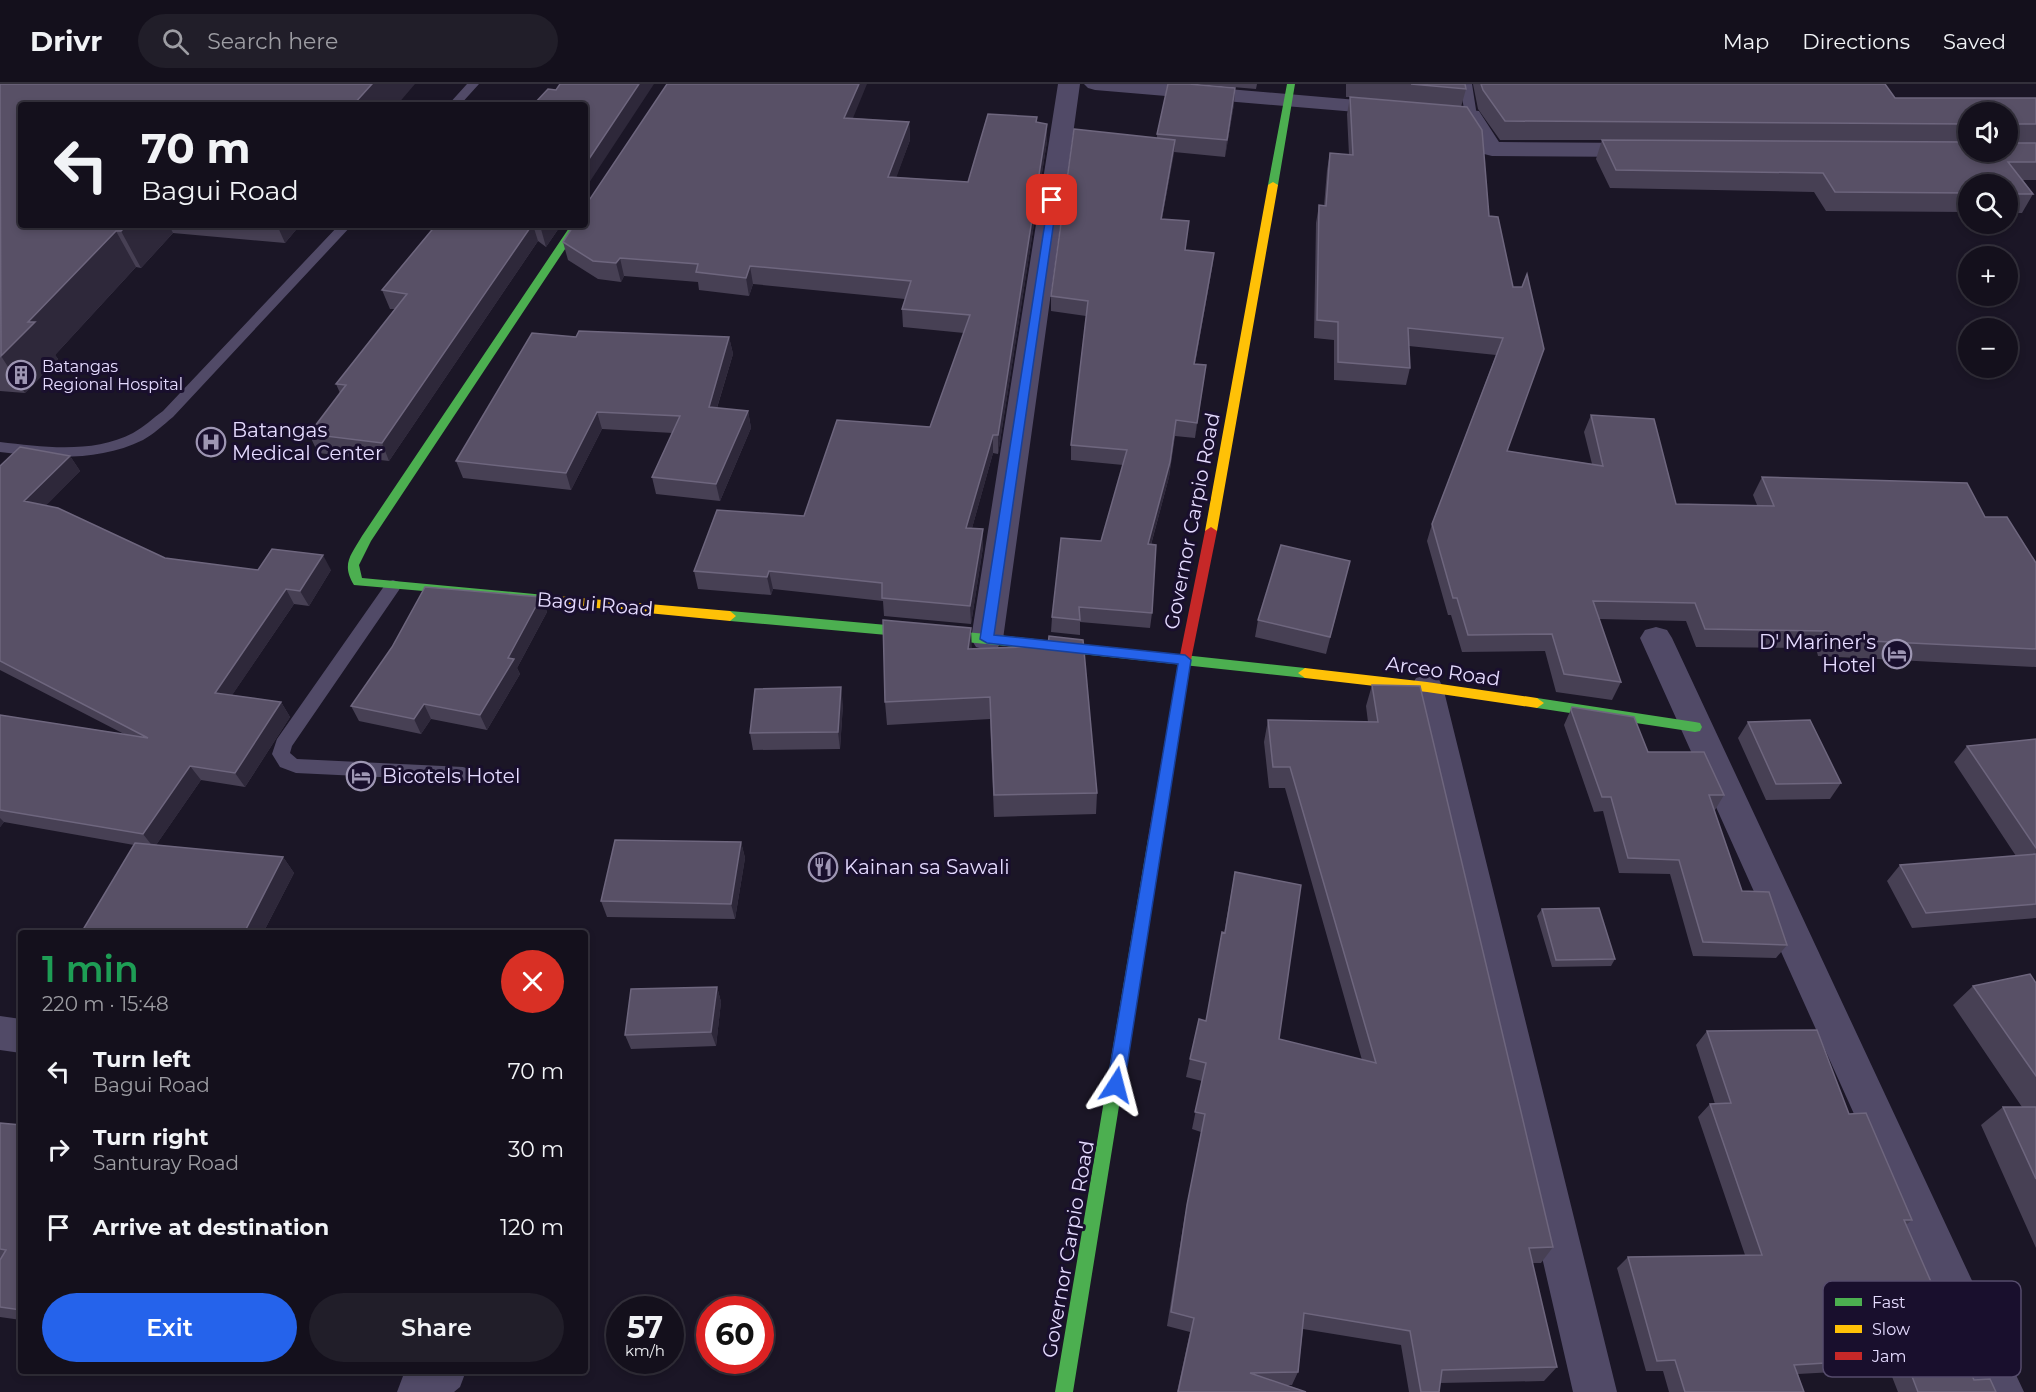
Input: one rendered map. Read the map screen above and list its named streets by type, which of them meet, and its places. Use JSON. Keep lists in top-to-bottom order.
{
  "streets": {
    "street": ["Governor Carpio Road", "Bagui Road", "Arceo Road"]
  },
  "crossings": [
    ["Governor Carpio Road", "Bagui Road"],
    ["Governor Carpio Road", "Arceo Road"],
    ["Bagui Road", "Arceo Road"]
  ],
  "places": {
    "building": ["Batangas Regional Hospital"],
    "hospital": ["Batangas Medical Center"],
    "hotel": ["D' Mariner's Hotel", "Bicotels Hotel"],
    "restaurant": ["Kainan sa Sawali"]
  },
  "legend": ["Fast", "Slow", "Jam"],
  "page": {
    "header": "Drivr",
    "search": "Search here",
    "nav": ["Map", "Directions", "Saved"],
    "map_buttons": ["+", "−"],
    "turn": ["70 m", "Bagui Road"],
    "heading": ["1 min", "220 m · 15:48"],
    "list": [
      {
        "name": "Turn left",
        "note": "Bagui Road",
        "value": "70 m"
      },
      {
        "name": "Turn right",
        "note": "Santuray Road",
        "value": "30 m"
      },
      {
        "name": "Arrive at destination",
        "value": "120 m"
      }
    ],
    "buttons": ["Exit", "Share"],
    "speed": "57 km/h",
    "limit": "60"
  }
}
